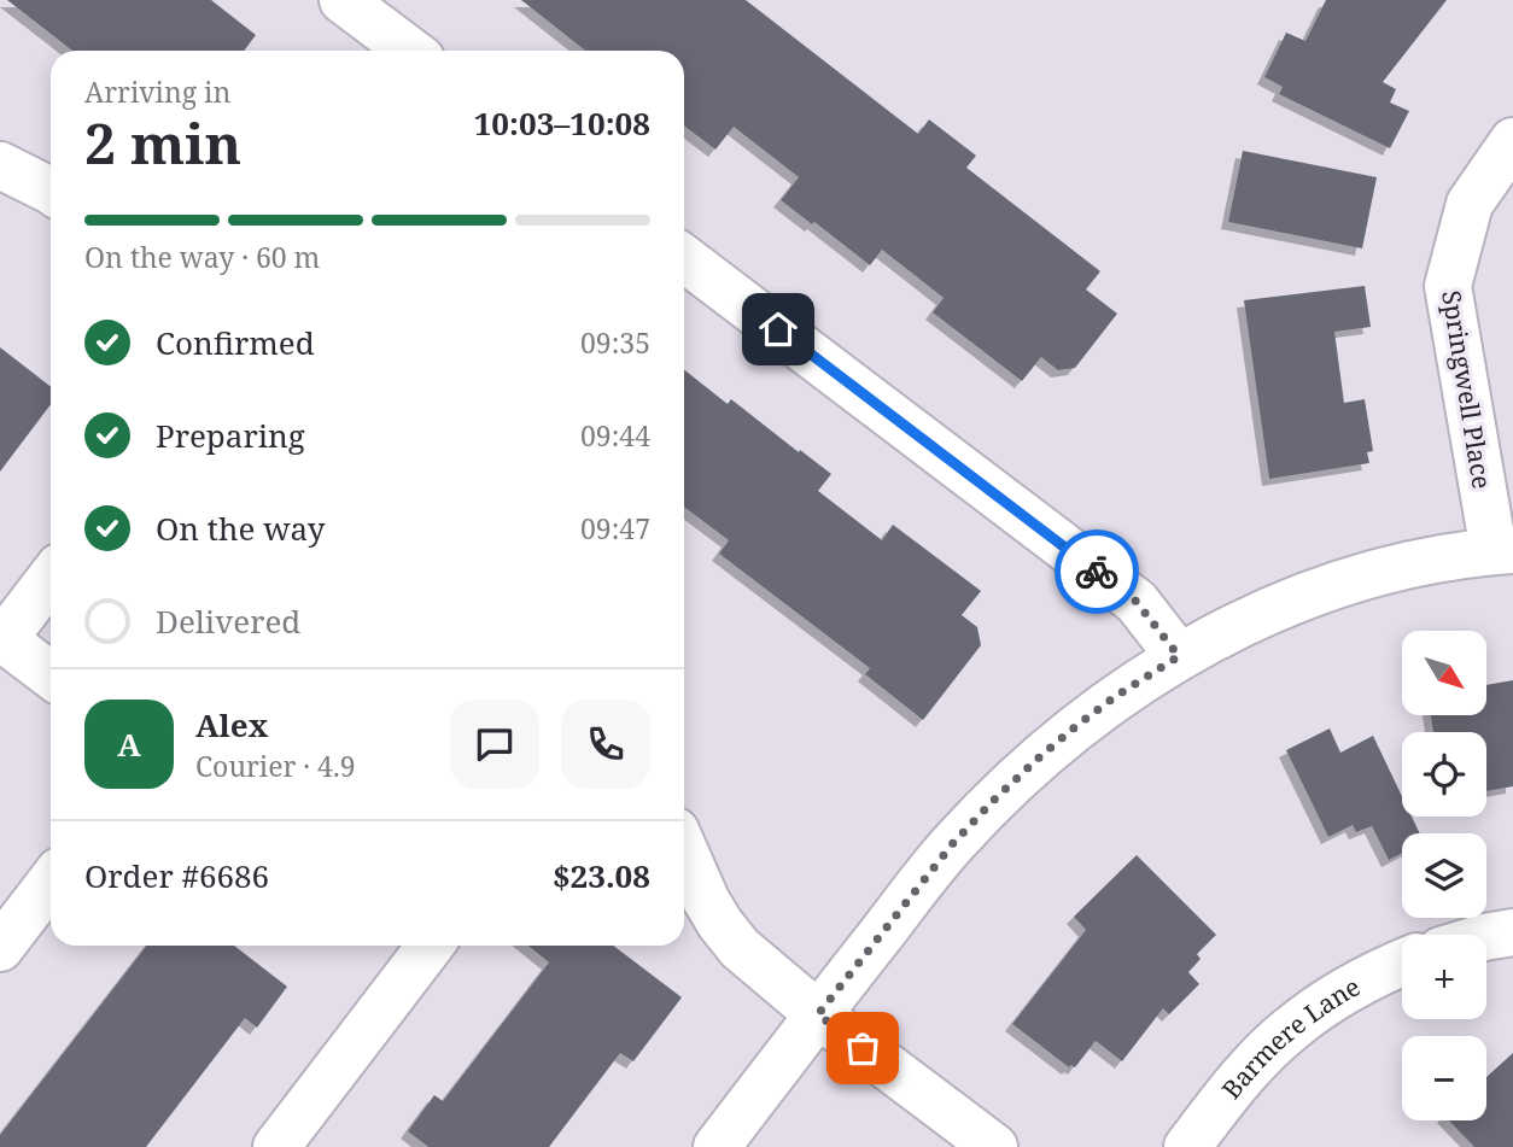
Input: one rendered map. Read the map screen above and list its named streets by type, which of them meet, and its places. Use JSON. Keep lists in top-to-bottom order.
{
  "streets": {
    "street": ["Springwell Place", "Barmere Lane"]
  },
  "north": "bottom right",
  "page": {
    "heading": ["2 min", "Arriving in", "10:03–10:08"],
    "panel": [
      "Alex",
      "Courier · 4.9",
      "Order #6686",
      "$23.08"
    ],
    "bar": "On the way · 60 m",
    "list": [
      ["Confirmed", "09:35"],
      ["Preparing", "09:44"],
      ["On the way", "09:47"],
      "Delivered"
    ],
    "map_buttons": ["+", "−"],
    "round": "A"
  }
}
